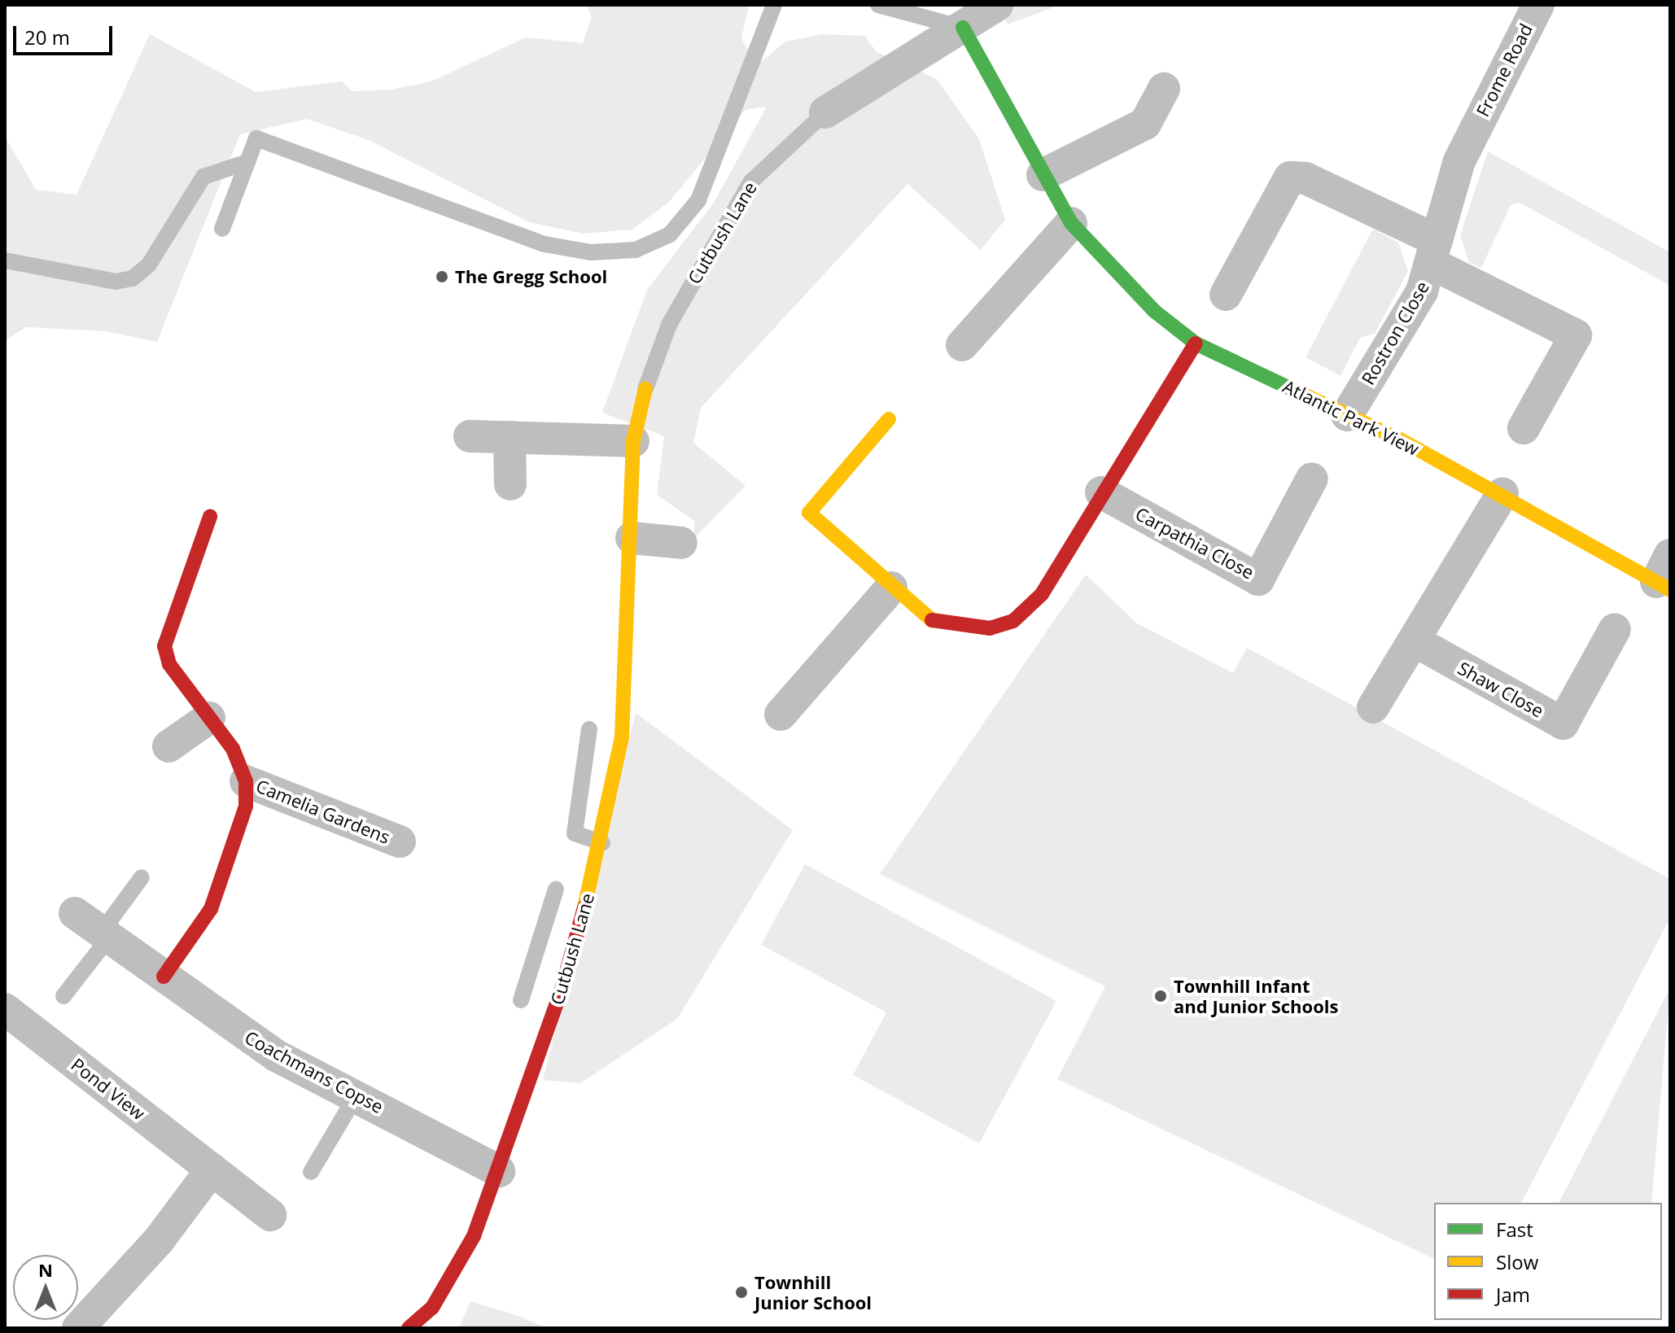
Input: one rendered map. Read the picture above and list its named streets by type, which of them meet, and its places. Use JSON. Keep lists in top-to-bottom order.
{
  "streets": {
    "street": [
      "Frome Road",
      "Cutbush Lane",
      "Rostron Close",
      "Atlantic Park View",
      "Carpathia Close",
      "Shaw Close",
      "Camelia Gardens",
      "Coachmans Copse",
      "Pond View"
    ]
  },
  "crossings": [
    ["Frome Road", "Rostron Close"],
    ["Cutbush Lane", "Atlantic Park View"],
    ["Cutbush Lane", "Coachmans Copse"],
    ["Rostron Close", "Atlantic Park View"],
    ["Camelia Gardens", "Coachmans Copse"]
  ],
  "places": ["The Gregg School", "Townhill Infant and Junior Schools", "Townhill Junior School"],
  "legend": ["Fast", "Slow", "Jam"],
  "scale_bar": "20 m",
  "north": "top"
}
